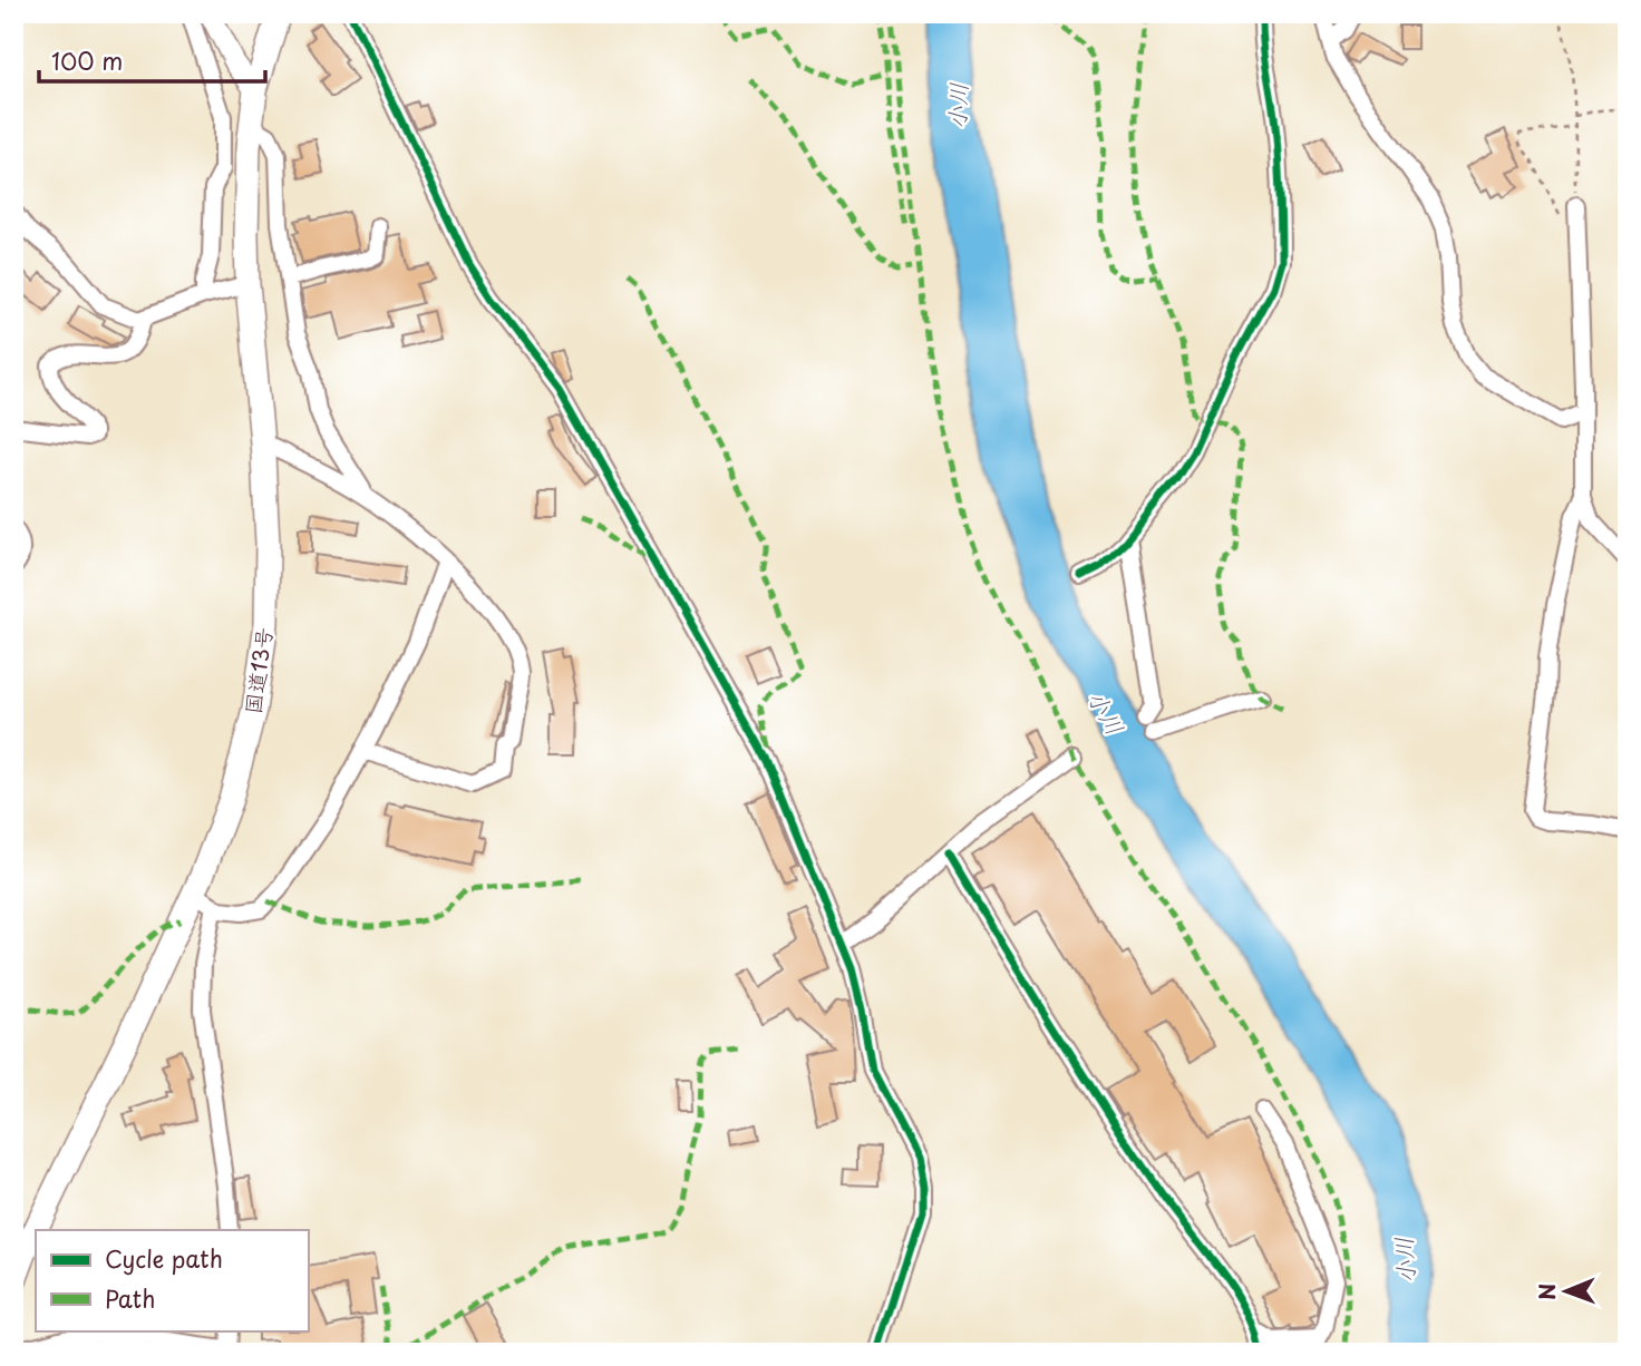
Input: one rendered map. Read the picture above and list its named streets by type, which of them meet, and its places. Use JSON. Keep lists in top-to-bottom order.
{
  "streets": {
    "highway": ["国道13号"]
  },
  "water": ["小川"],
  "legend": ["Cycle path", "Path"],
  "scale_bar": "100 m",
  "north": "left"
}
